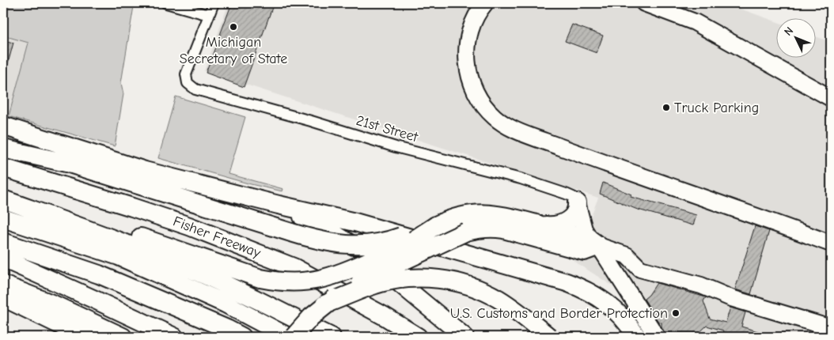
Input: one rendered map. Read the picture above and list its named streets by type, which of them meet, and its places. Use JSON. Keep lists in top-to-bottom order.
{
  "streets": {
    "highway": ["Fisher Freeway"],
    "street": ["21st Street"]
  },
  "places": ["Michigan Secretary of State", "Truck Parking", "U.S. Customs and Border Protection"],
  "north": "top left"
}
